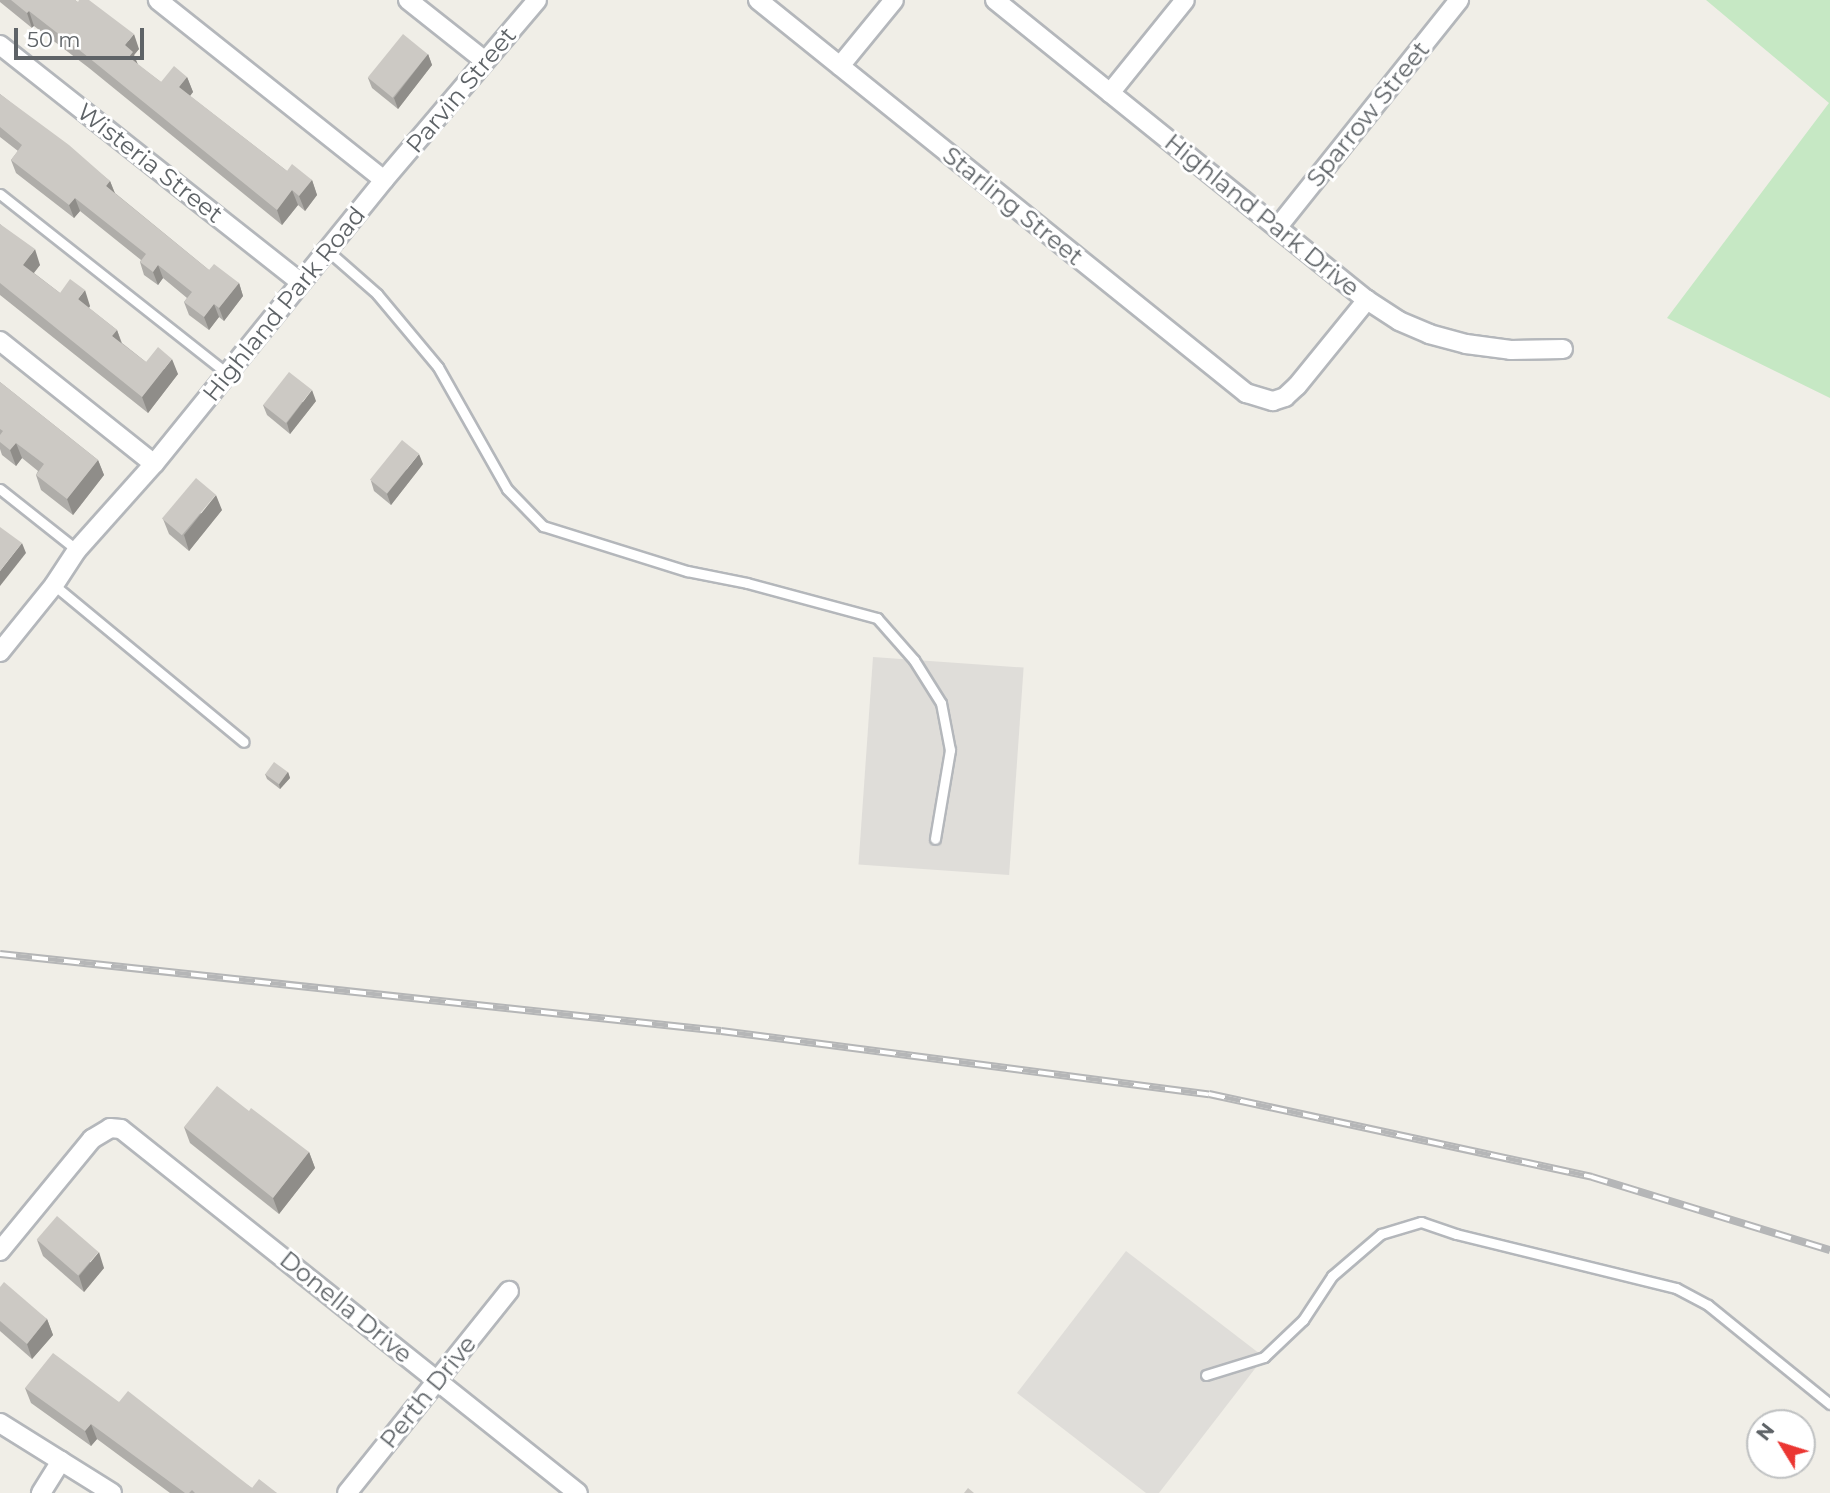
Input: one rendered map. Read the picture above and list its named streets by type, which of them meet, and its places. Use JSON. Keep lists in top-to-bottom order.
{
  "streets": {
    "street": [
      "Parvin Street",
      "Sparrow Street",
      "Wisteria Street",
      "Starling Street",
      "Highland Park Drive",
      "Highland Park Road",
      "Donella Drive",
      "Perth Drive"
    ]
  },
  "crossings": [
    ["Parvin Street", "Highland Park Road"],
    ["Sparrow Street", "Highland Park Drive"],
    ["Wisteria Street", "Highland Park Road"],
    ["Starling Street", "Highland Park Drive"],
    ["Donella Drive", "Perth Drive"]
  ],
  "scale_bar": "50 m",
  "north": "top left"
}
